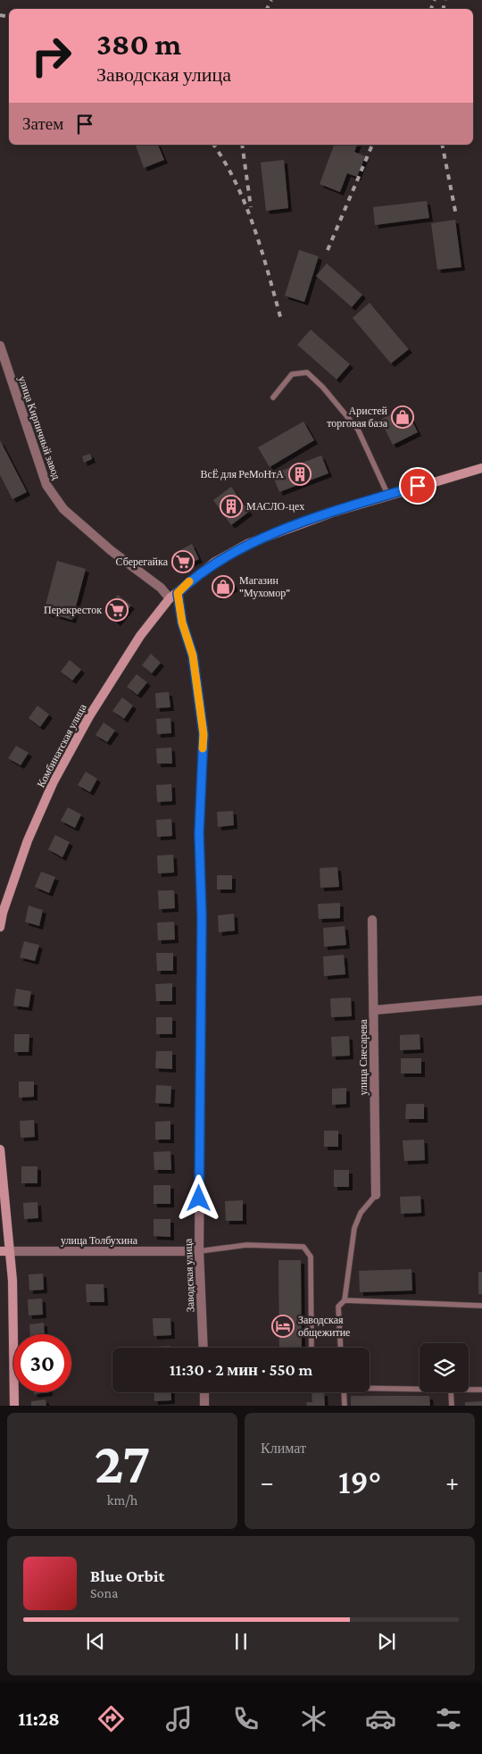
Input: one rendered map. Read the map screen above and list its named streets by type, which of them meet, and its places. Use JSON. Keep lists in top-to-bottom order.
{
  "streets": {
    "main road": ["Комбинатская улица"],
    "street": [
      "улица Кирпичный завод",
      "улица Снесарева",
      "улица Толбухина",
      "Заводская улица"
    ]
  },
  "crossings": [
    ["улица Кирпичный завод", "Комбинатская улица"],
    ["улица Кирпичный завод", "Заводская улица"],
    ["Комбинатская улица", "Заводская улица"],
    ["улица Толбухина", "Заводская улица"]
  ],
  "places": {
    "shop": ["Аристей торговая база", "Магазин \"Мухомор\""],
    "building": ["ВсЁ для РеМоНтА", "МАСЛО-цех"],
    "supermarket": ["Сберегайка", "Перекресток"],
    "hotel": ["Заводская общежитие"]
  },
  "page": {
    "turn": ["380 m", "Заводская улица"],
    "then": "Затем",
    "limit": "30",
    "trip": "11:30 · 2 мин · 550 m",
    "tile": [
      ["27", "km/h"],
      "Климат"
    ],
    "heat": ["−", "19°", "+"],
    "song": ["Blue Orbit", "Sona"],
    "tabs": "11:28"
  }
}
